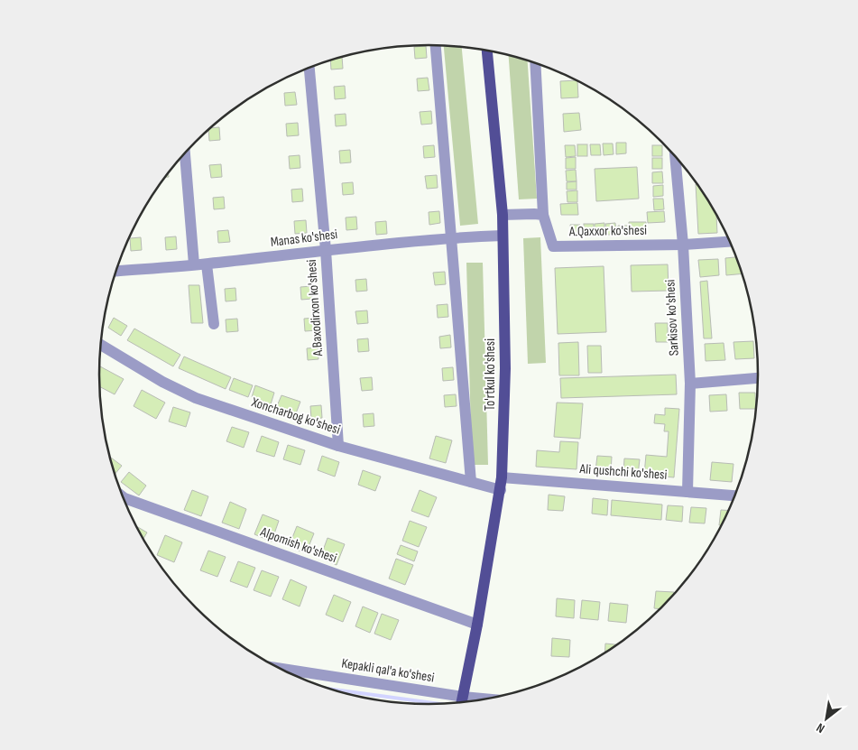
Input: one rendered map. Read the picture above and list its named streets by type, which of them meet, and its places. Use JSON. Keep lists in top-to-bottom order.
{
  "streets": {
    "main road": ["To'rtkul ko'shesi"],
    "street": [
      "A.Qaxxor ko'shesi",
      "Manas ko'shesi",
      "A.Baxodirxon ko'shesi",
      "Sarkisov ko'shesi",
      "Xoncharbog ko'shesi",
      "Ali qushchi ko'shesi",
      "Alpomish ko'shesi",
      "Kepakli qal'a ko'shesi"
    ]
  },
  "crossings": [
    ["A.Qaxxor ko'shesi", "Sarkisov ko'shesi"],
    ["Manas ko'shesi", "A.Baxodirxon ko'shesi"],
    ["Manas ko'shesi", "To'rtkul ko'shesi"],
    ["A.Baxodirxon ko'shesi", "Xoncharbog ko'shesi"],
    ["Sarkisov ko'shesi", "Ali qushchi ko'shesi"],
    ["To'rtkul ko'shesi", "Xoncharbog ko'shesi"],
    ["To'rtkul ko'shesi", "Ali qushchi ko'shesi"],
    ["To'rtkul ko'shesi", "Alpomish ko'shesi"],
    ["To'rtkul ko'shesi", "Kepakli qal'a ko'shesi"]
  ],
  "north": "bottom left"
}
